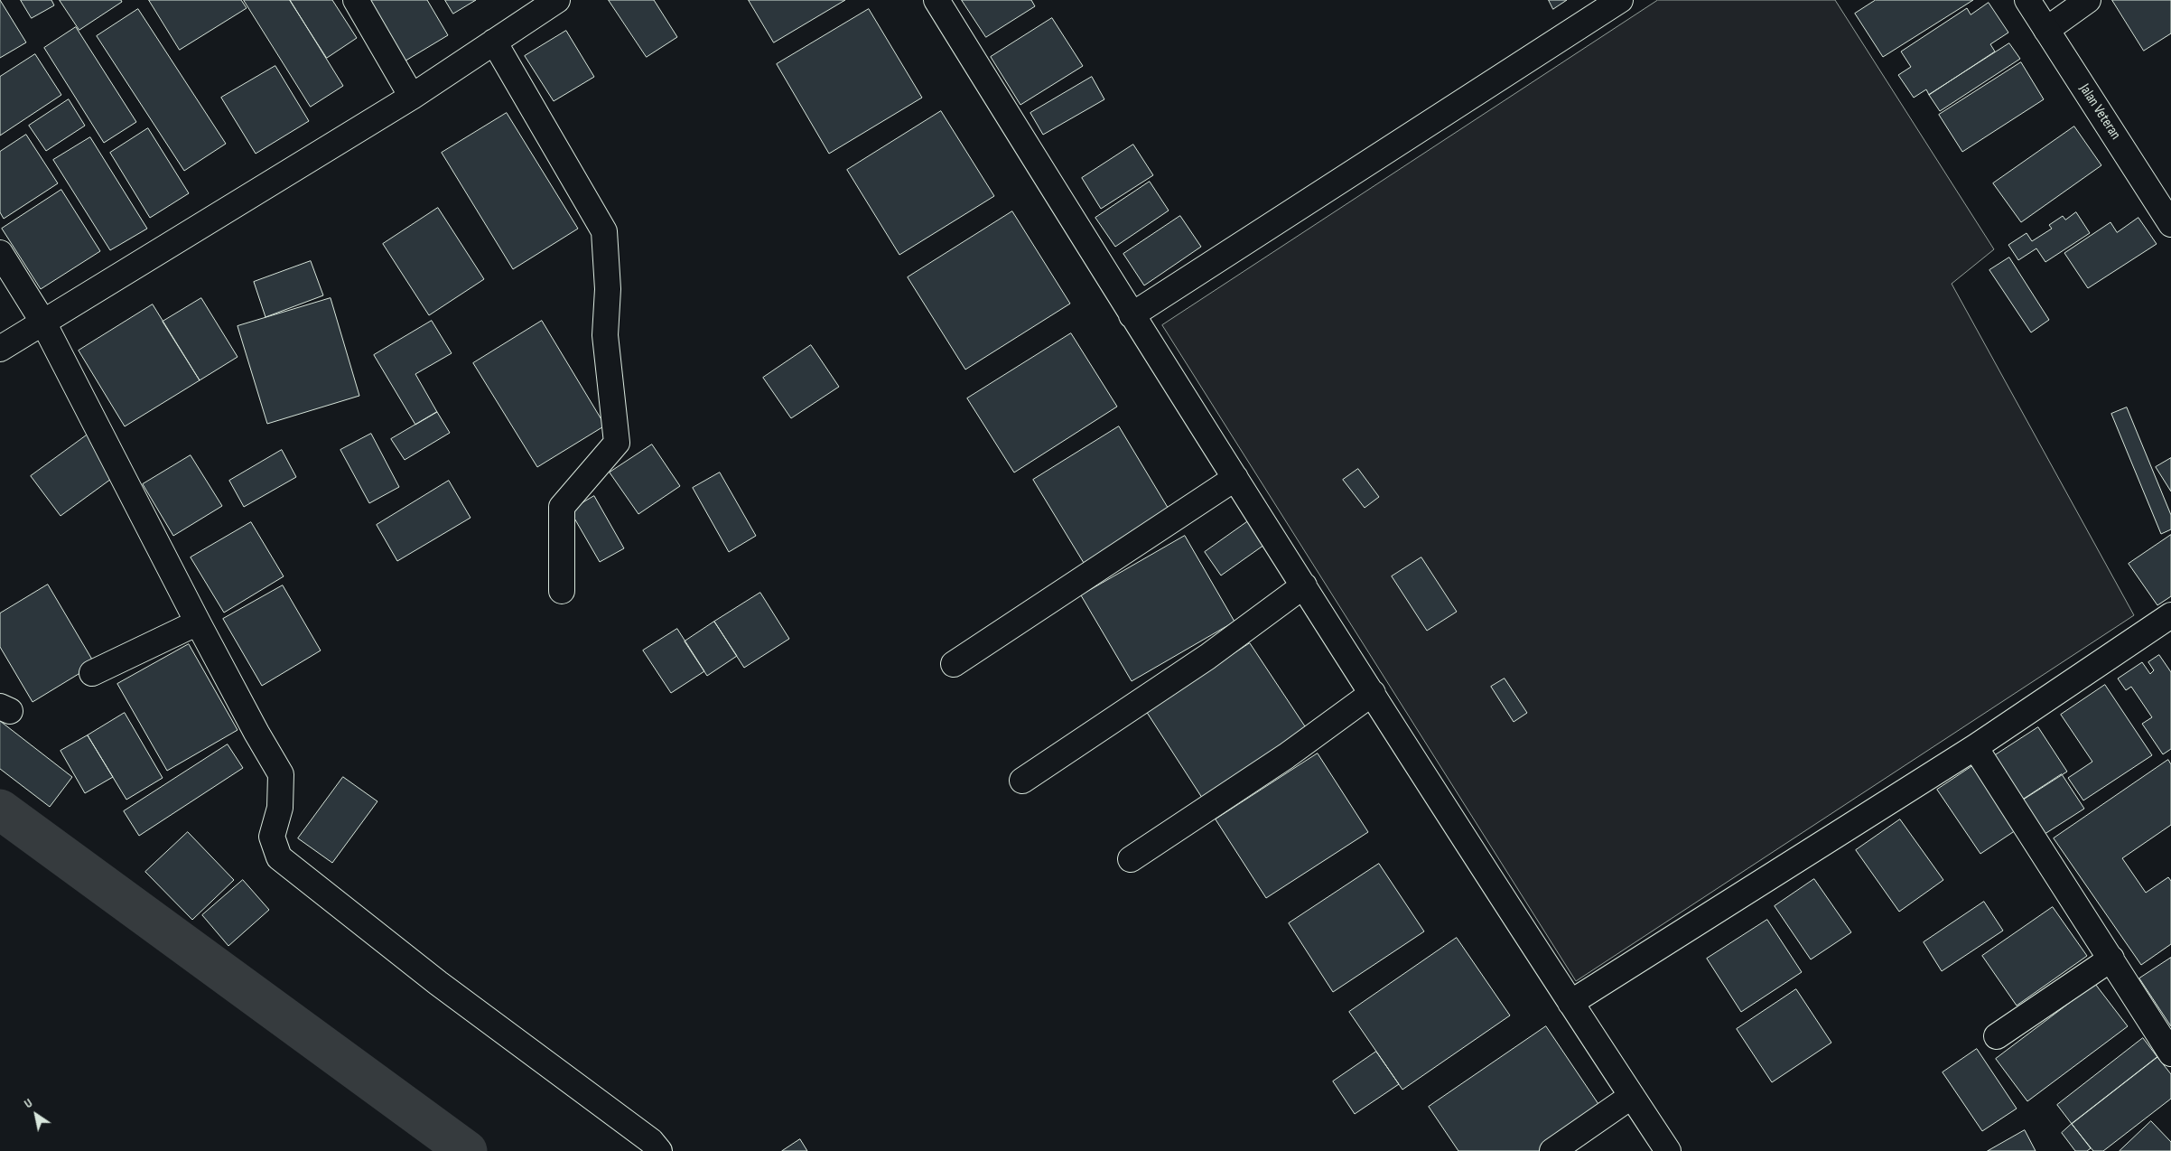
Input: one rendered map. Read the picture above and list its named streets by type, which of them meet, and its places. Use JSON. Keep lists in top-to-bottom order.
{
  "streets": {
    "street": ["Jalan Veteran"]
  },
  "north": "top left"
}
